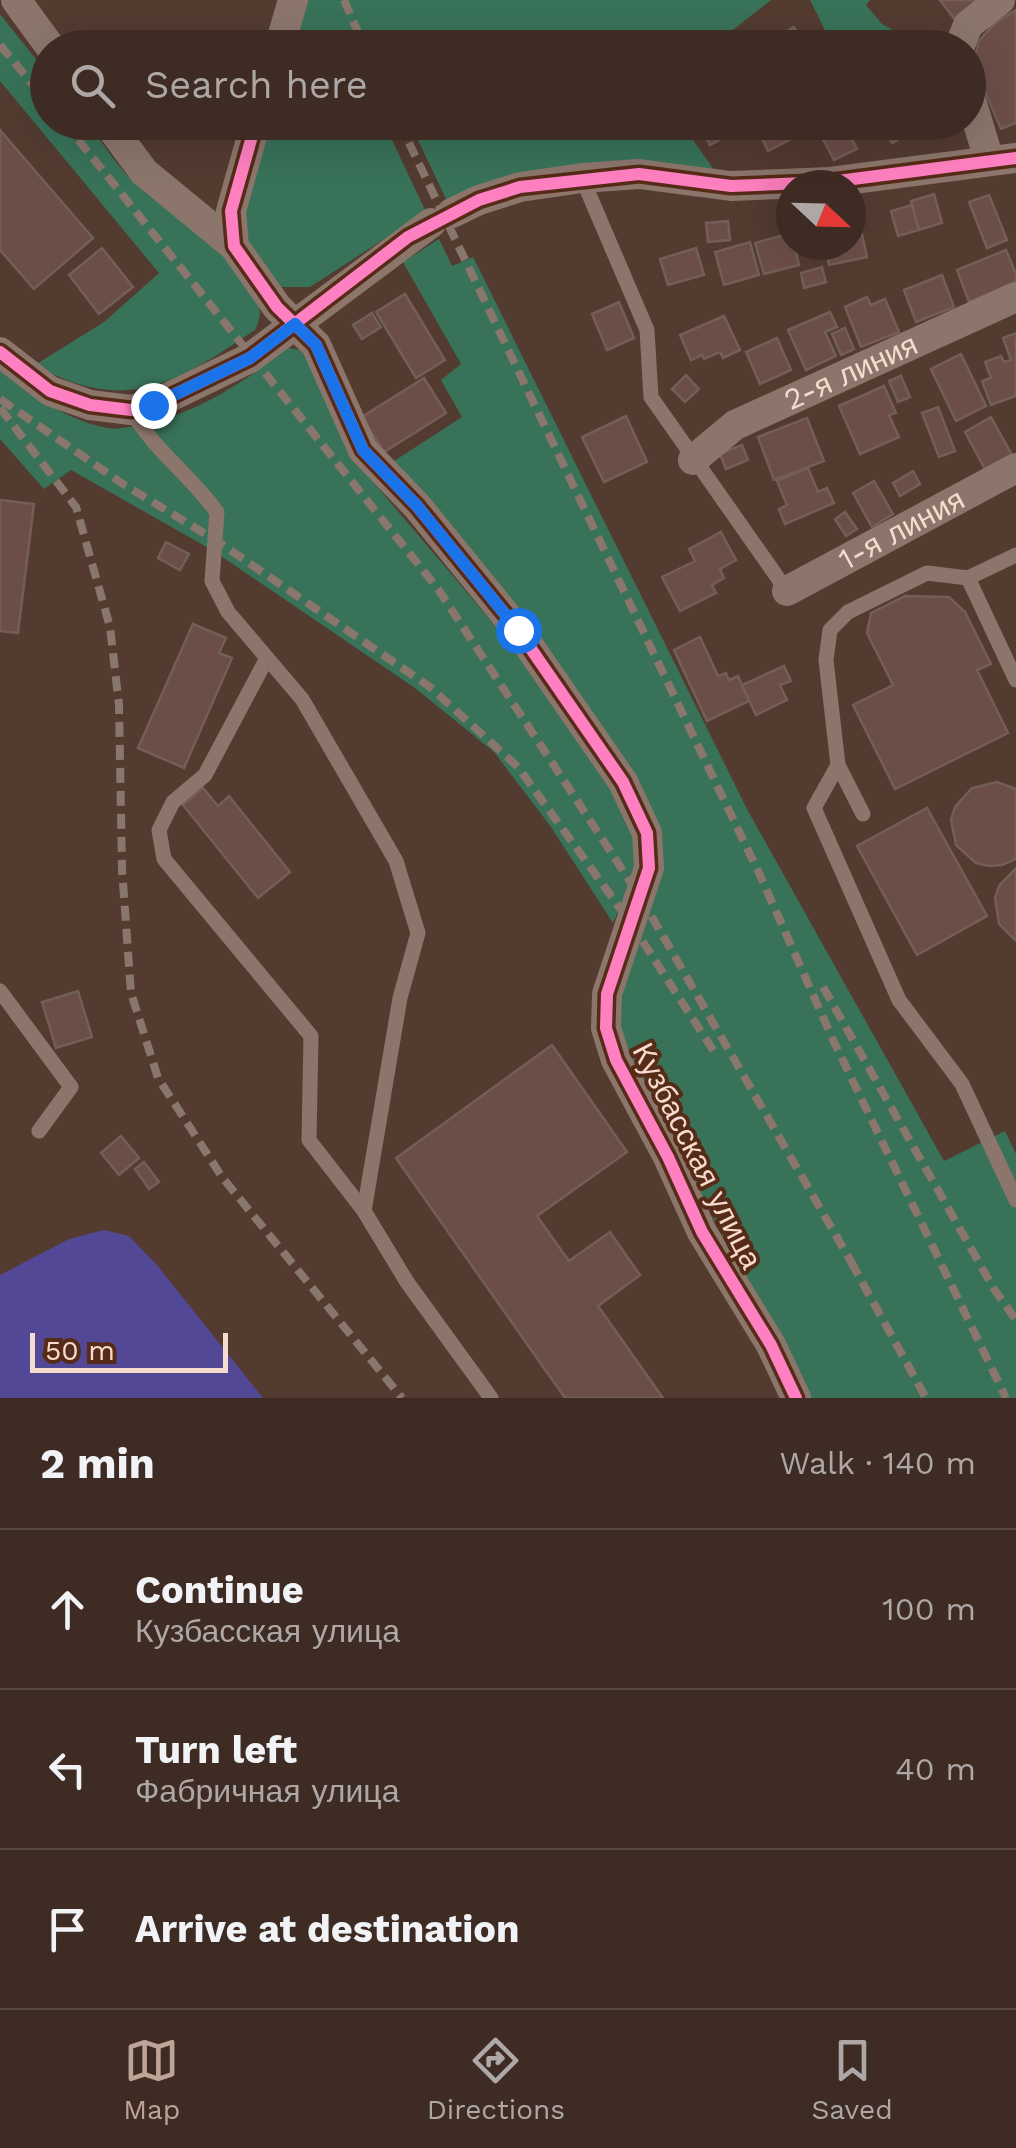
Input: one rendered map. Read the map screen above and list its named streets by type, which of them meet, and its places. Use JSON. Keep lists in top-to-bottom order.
{
  "streets": {
    "street": ["2-я линия", "1-я линия", "Кузбасская улица"]
  },
  "scale_bar": "50 m",
  "north": "right",
  "page": {
    "search": "Search here",
    "scale": "50 m",
    "heading": ["2 min", "Walk · 140 m"],
    "list": [
      ["Continue", "Кузбасская улица", "100 m"],
      ["Turn left", "Фабричная улица", "40 m"],
      "Arrive at destination"
    ],
    "nav": ["Map", "Directions", "Saved"]
  }
}
